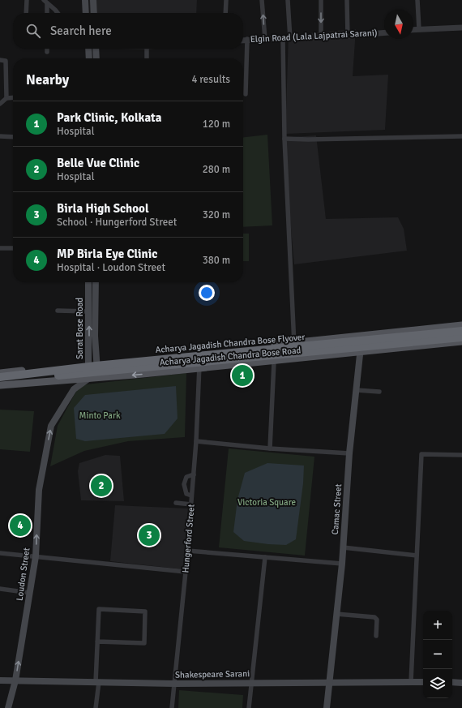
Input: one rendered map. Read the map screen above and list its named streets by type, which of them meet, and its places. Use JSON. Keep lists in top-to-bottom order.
{
  "streets": {
    "highway": ["Acharya Jagadish Chandra Bose Flyover"],
    "main road": [
      "Sarat Bose Road",
      "Acharya Jagadish Chandra Bose Road",
      "Camac Street",
      "Loudon Street",
      "Shakespeare Sarani"
    ],
    "street": ["Elgin Road (Lala Lajpatrai Sarani)", "Hungerford Street"]
  },
  "crossings": [
    ["Sarat Bose Road", "Acharya Jagadish Chandra Bose Road"],
    ["Sarat Bose Road", "Loudon Street"],
    ["Acharya Jagadish Chandra Bose Road", "Camac Street"],
    ["Acharya Jagadish Chandra Bose Road", "Hungerford Street"],
    ["Acharya Jagadish Chandra Bose Road", "Loudon Street"],
    ["Camac Street", "Shakespeare Sarani"],
    ["Hungerford Street", "Shakespeare Sarani"],
    ["Loudon Street", "Shakespeare Sarani"]
  ],
  "one_way": ["Loudon Street"],
  "parks": ["Minto Park", "Victoria Square"],
  "north": "bottom",
  "page": {
    "search": "Search here",
    "heading": ["Nearby", "4 results"],
    "list": [
      {
        "mark": "1",
        "name": "Park Clinic, Kolkata",
        "note": "Hospital",
        "value": "120 m"
      },
      {
        "mark": "2",
        "name": "Belle Vue Clinic",
        "note": "Hospital",
        "value": "280 m"
      },
      {
        "mark": "3",
        "name": "Birla High School",
        "note": "School · Hungerford Street",
        "value": "320 m"
      },
      {
        "mark": "4",
        "name": "MP Birla Eye Clinic",
        "note": "Hospital · Loudon Street",
        "value": "380 m"
      }
    ],
    "pins": [
      "1",
      "2",
      "4",
      "3"
    ],
    "map_buttons": ["+", "−"]
  }
}
